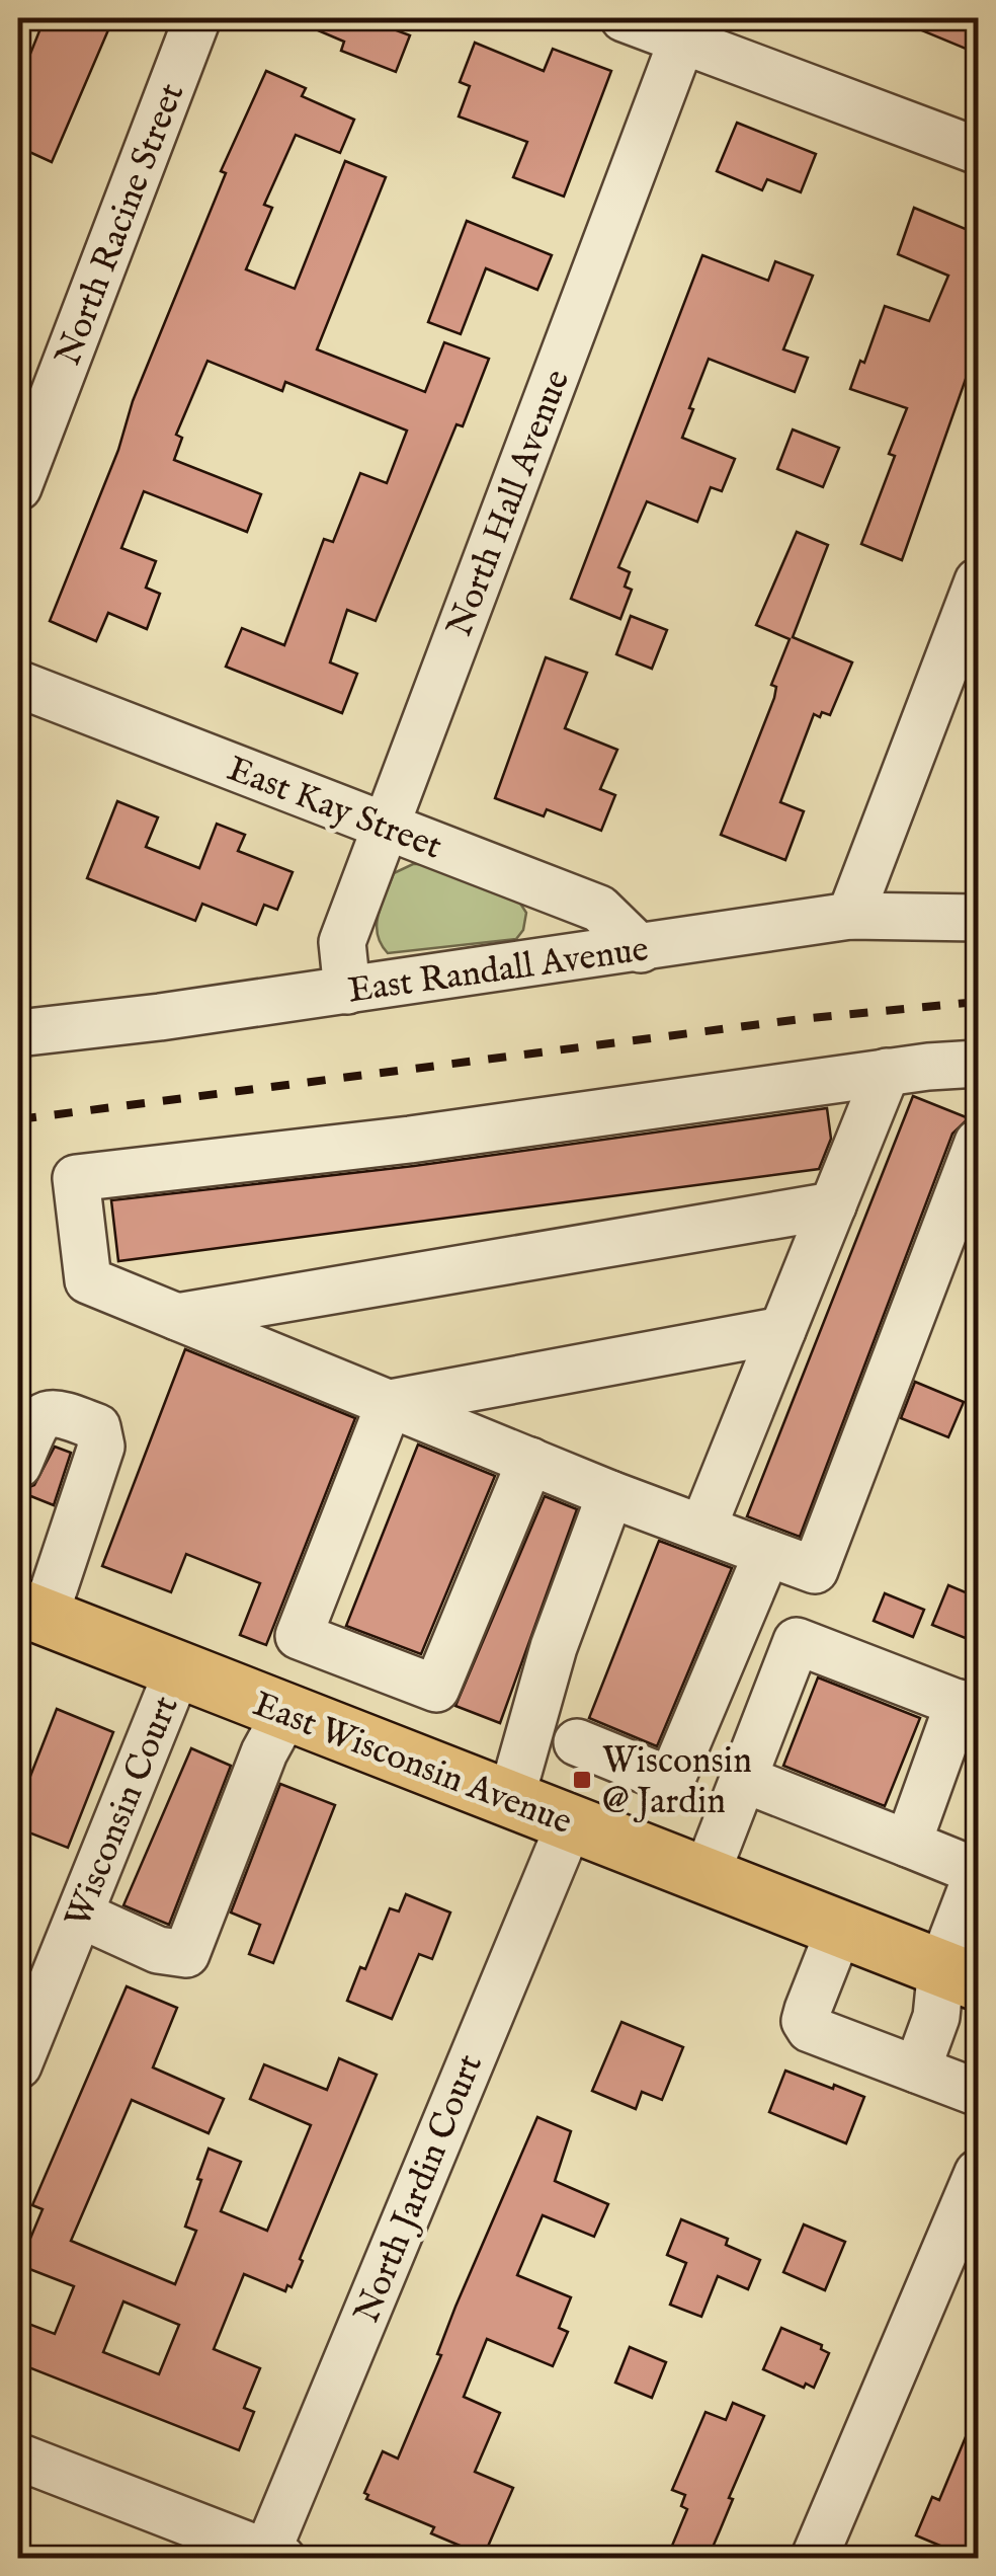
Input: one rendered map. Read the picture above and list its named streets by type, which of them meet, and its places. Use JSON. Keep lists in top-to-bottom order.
{
  "streets": {
    "main road": ["East Wisconsin Avenue"],
    "street": [
      "North Racine Street",
      "North Hall Avenue",
      "East Kay Street",
      "East Randall Avenue",
      "Wisconsin Court",
      "North Jardin Court"
    ]
  },
  "crossings": [
    ["North Hall Avenue", "East Kay Street"],
    ["North Hall Avenue", "East Randall Avenue"],
    ["East Kay Street", "East Randall Avenue"],
    ["East Wisconsin Avenue", "Wisconsin Court"],
    ["East Wisconsin Avenue", "North Jardin Court"]
  ],
  "places": {
    "transit": ["Wisconsin @ Jardin"]
  }
}
